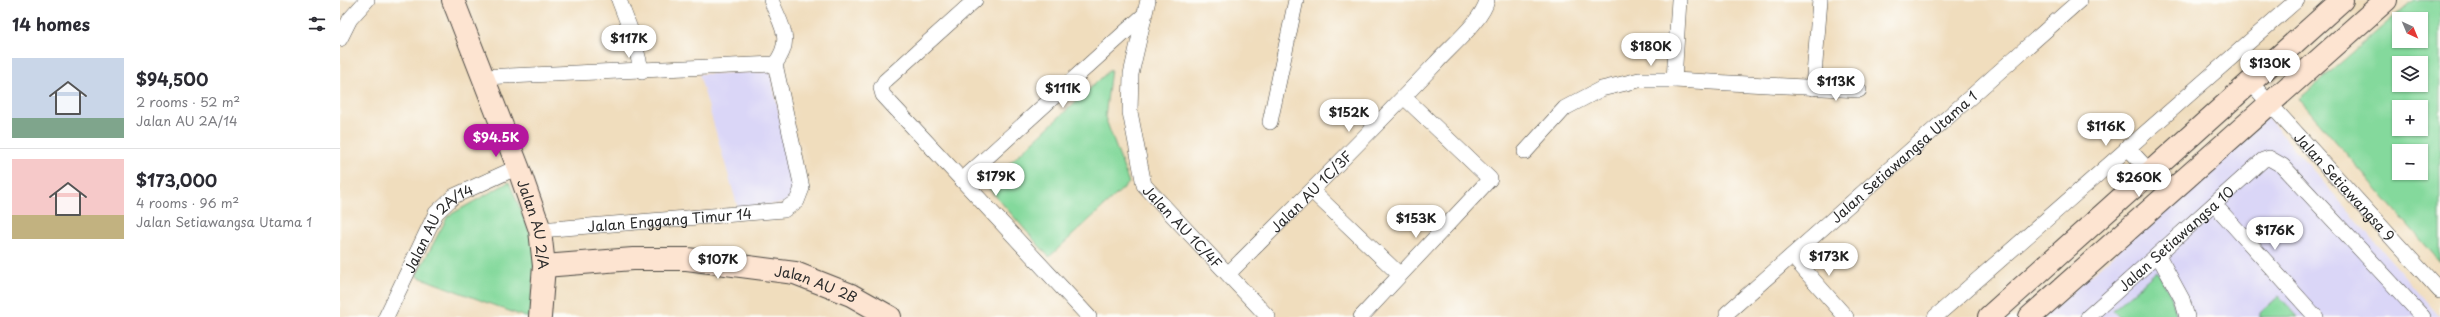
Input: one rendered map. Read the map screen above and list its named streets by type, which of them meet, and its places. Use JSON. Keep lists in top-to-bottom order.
{
  "streets": {
    "main road": ["Jalan AU 2/A", "Jalan AU 2B"],
    "street": [
      "Jalan Setiawangsa Utama 1",
      "Jalan Setiawangsa 9",
      "Jalan AU 1C/3F",
      "Jalan Enggang Timur 14",
      "Jalan AU 1C/4F",
      "Jalan AU 2A/14",
      "Jalan Setiawangsa 10"
    ]
  },
  "crossings": [
    ["Jalan AU 1C/3F", "Jalan AU 1C/4F"],
    ["Jalan Enggang Timur 14", "Jalan AU 2/A"],
    ["Jalan AU 2/A", "Jalan AU 2A/14"],
    ["Jalan AU 2/A", "Jalan AU 2B"]
  ],
  "north": "bottom right",
  "page": {
    "heading": "14 homes",
    "map_buttons": ["+", "−"],
    "price": [
      "$117K",
      "$180K",
      "$130K",
      "$113K",
      "$111K",
      "$152K",
      "$116K",
      "$94.5K",
      "$179K",
      "$260K",
      "$153K",
      "$176K",
      "$173K",
      "$107K"
    ],
    "list": [
      {
        "name": "$94,500",
        "note": "2 rooms · 52 m² · Jalan AU 2A/14"
      },
      {
        "name": "$173,000",
        "note": "4 rooms · 96 m² · Jalan Setiawangsa Utama 1"
      }
    ]
  }
}
